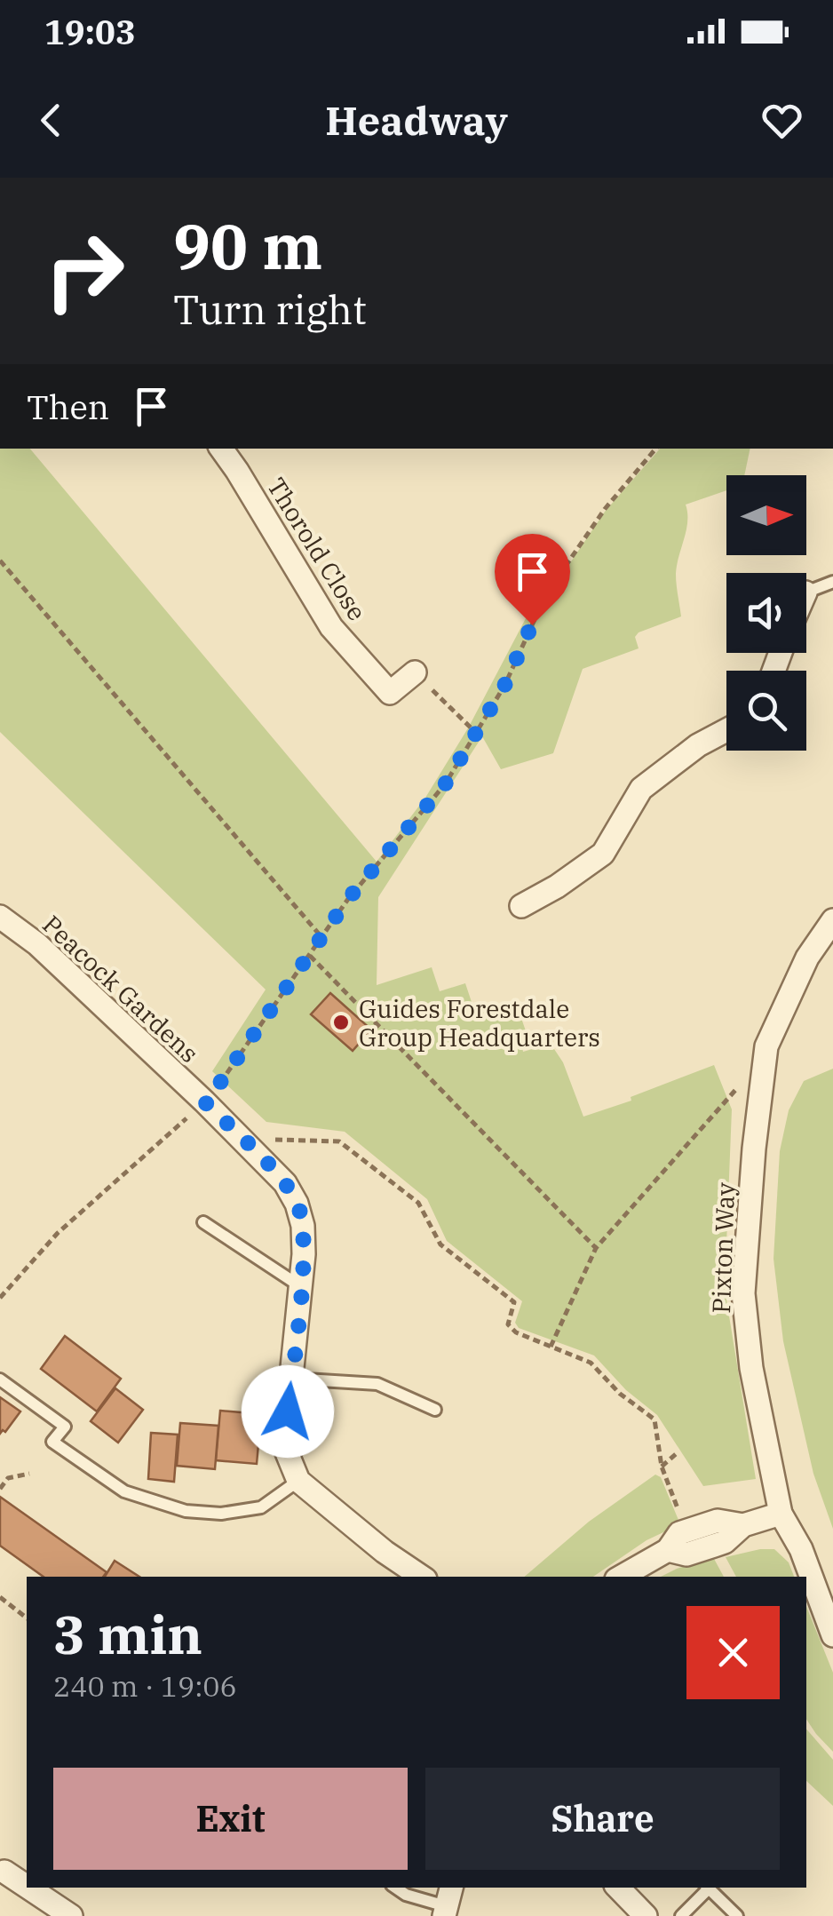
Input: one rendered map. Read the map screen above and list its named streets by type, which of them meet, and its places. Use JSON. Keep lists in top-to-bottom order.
{
  "streets": {
    "street": ["Thorold Close", "Peacock Gardens", "Pixton Way"]
  },
  "places": ["Guides Forestdale Group Headquarters"],
  "north": "right",
  "page": {
    "status": "19:03",
    "header": "Headway",
    "turn": ["90 m", "Turn right"],
    "then": "Then",
    "heading": ["3 min", "240 m · 19:06"],
    "buttons": ["Exit", "Share"]
  }
}
